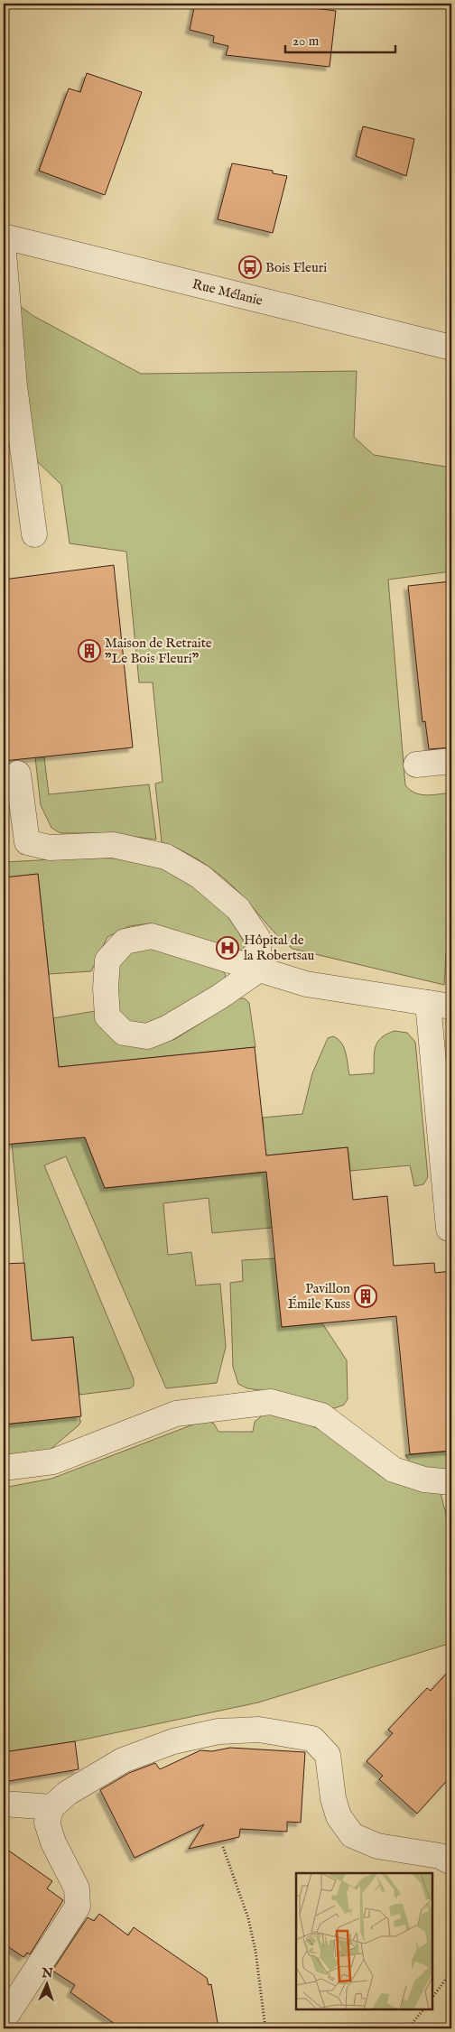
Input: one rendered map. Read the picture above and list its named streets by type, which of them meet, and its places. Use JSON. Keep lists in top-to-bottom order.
{
  "streets": {
    "street": ["Rue Mélanie"]
  },
  "places": {
    "bus stop": ["Bois Fleuri"],
    "building": ["Maison de Retraite \"Le Bois Fleuri\"", "Pavillon Émile Kuss"],
    "hospital": ["Hôpital de la Robertsau"]
  },
  "scale_bar": "20 m",
  "north": "top"
}
